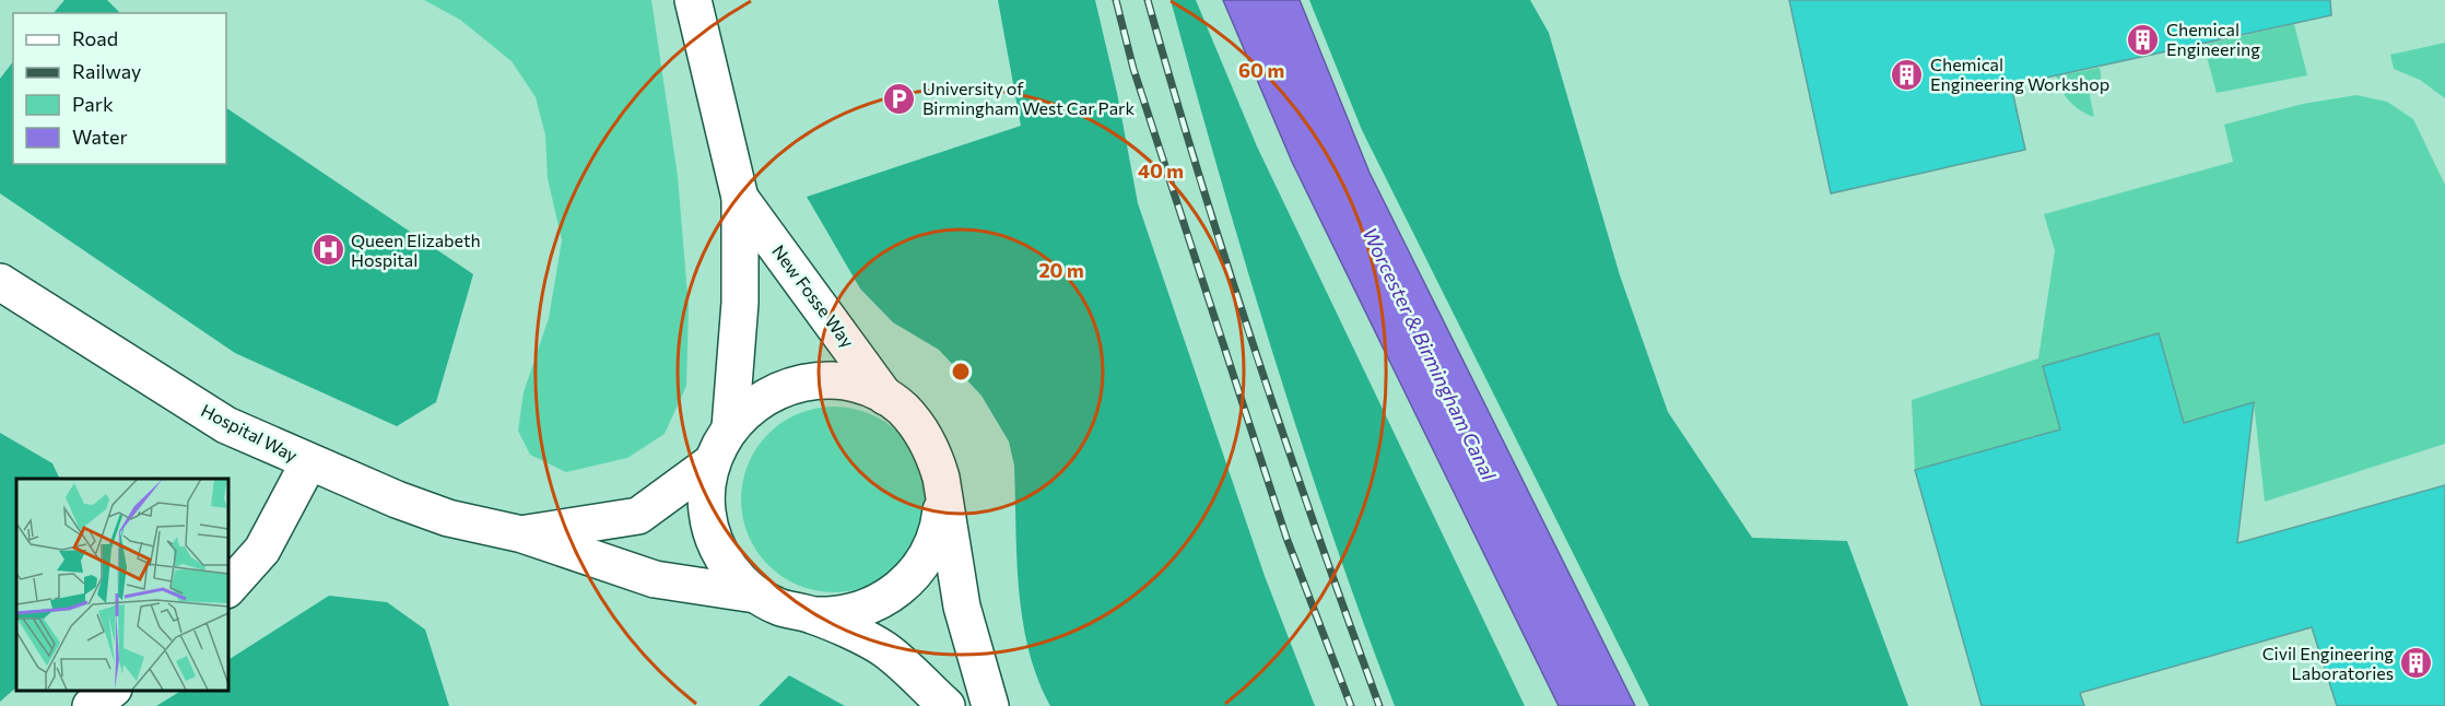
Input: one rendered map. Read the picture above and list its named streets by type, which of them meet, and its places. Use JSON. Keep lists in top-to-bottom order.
{
  "streets": {
    "street": ["New Fosse Way", "Hospital Way"]
  },
  "crossings": [
    ["New Fosse Way", "Hospital Way"]
  ],
  "water": ["Worcester & Birmingham Canal"],
  "places": {
    "building": ["Chemical Engineering", "Chemical Engineering Workshop", "Civil Engineering Laboratories"],
    "parking": ["University of Birmingham West Car Park"],
    "hospital": ["Queen Elizabeth Hospital"]
  },
  "legend": [
    "Road",
    "Railway",
    "Park",
    "Water"
  ],
  "rings": ["60 m", "40 m", "20 m"]
}
